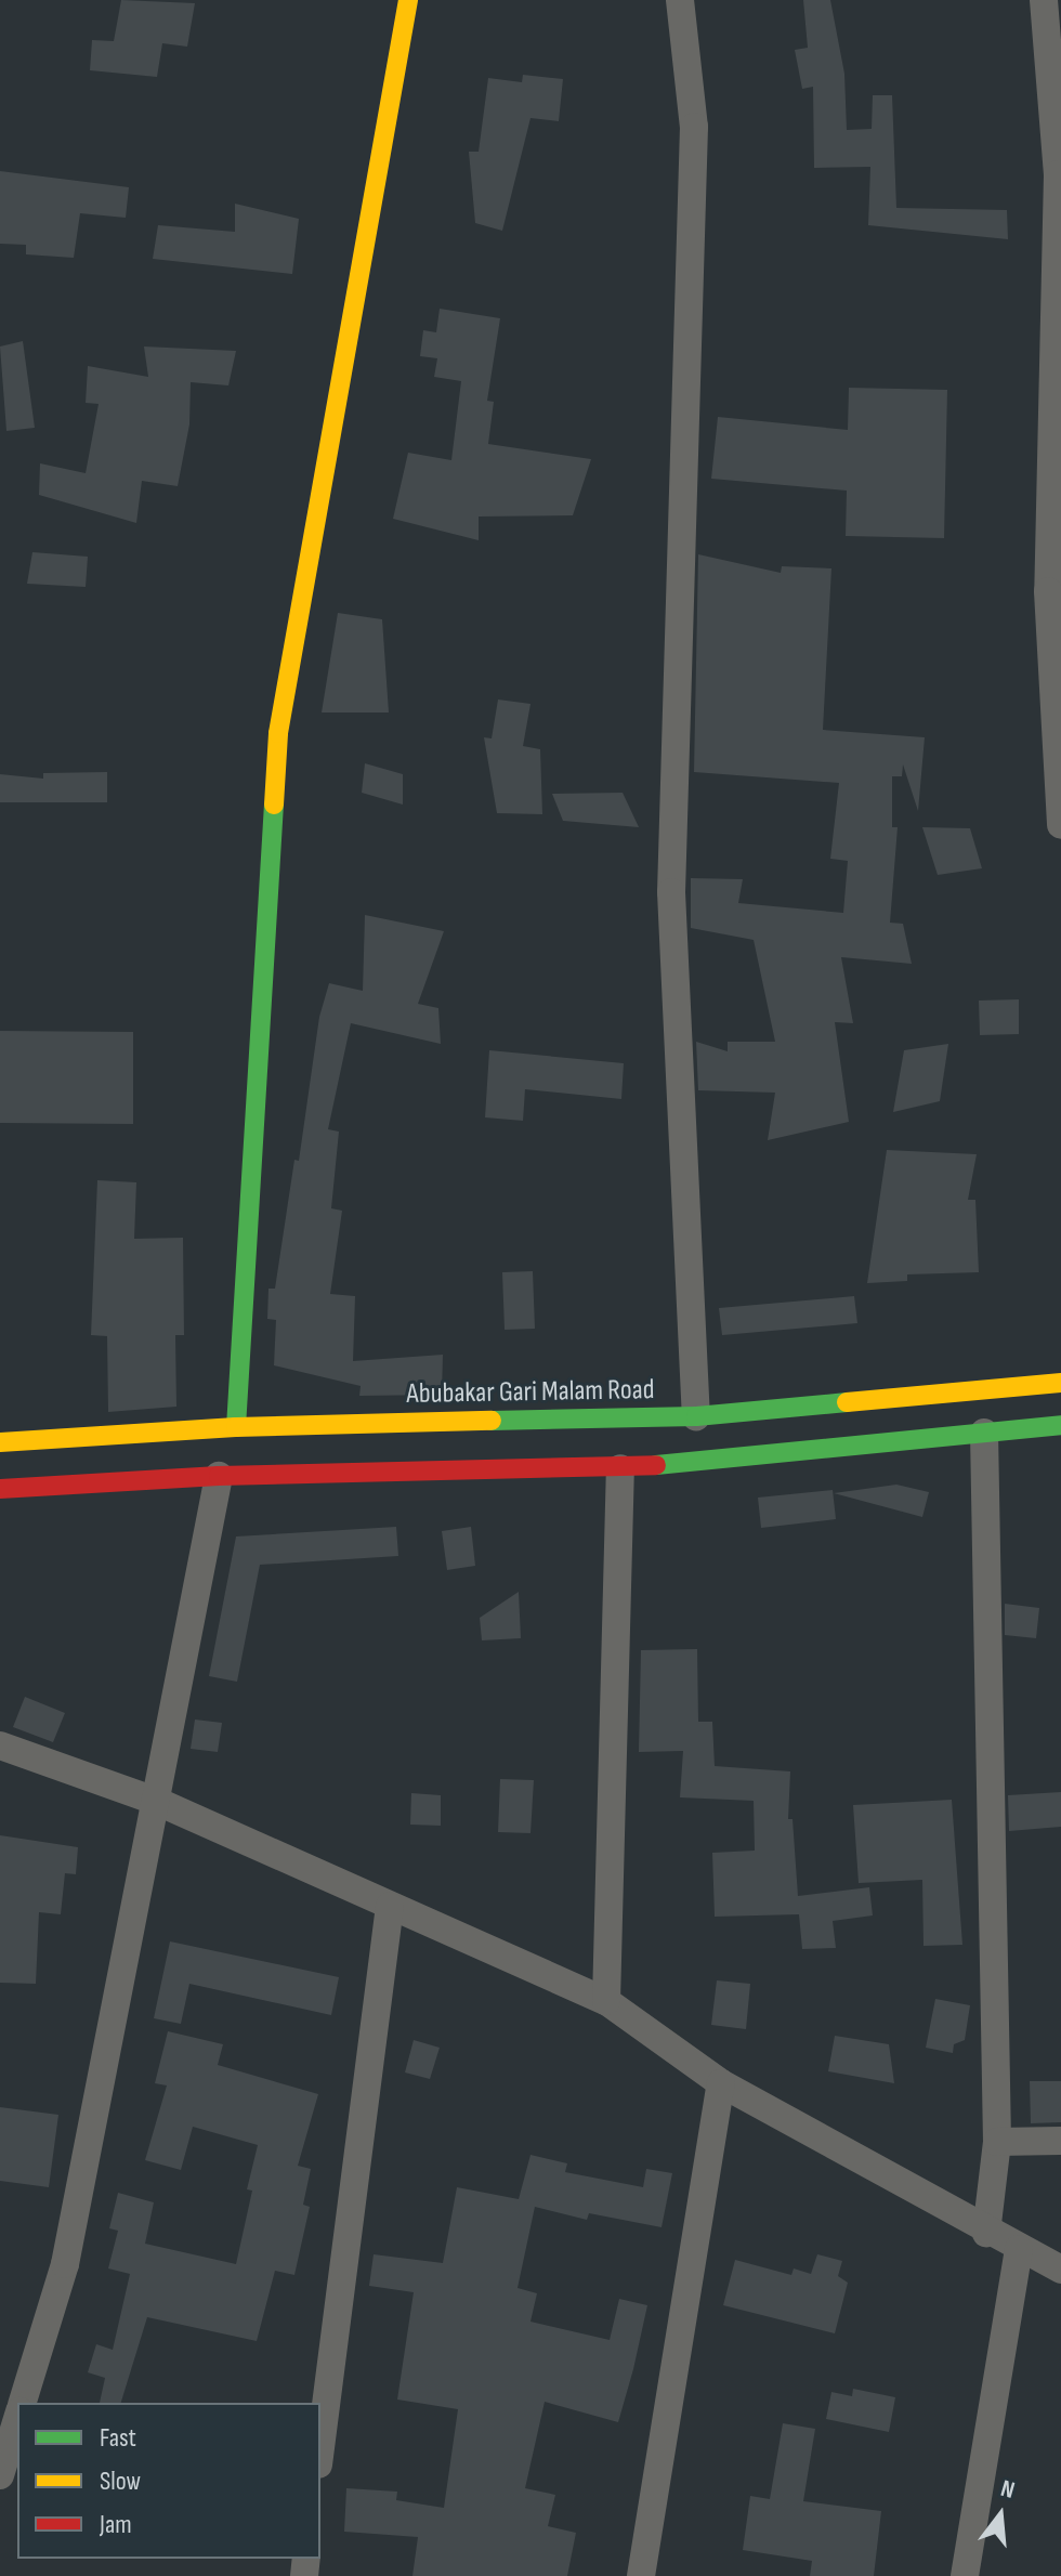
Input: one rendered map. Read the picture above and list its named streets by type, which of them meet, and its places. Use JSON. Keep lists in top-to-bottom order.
{
  "streets": {
    "street": ["Abubakar Gari Malam Road"]
  },
  "legend": ["Fast", "Slow", "Jam"],
  "north": "top"
}
